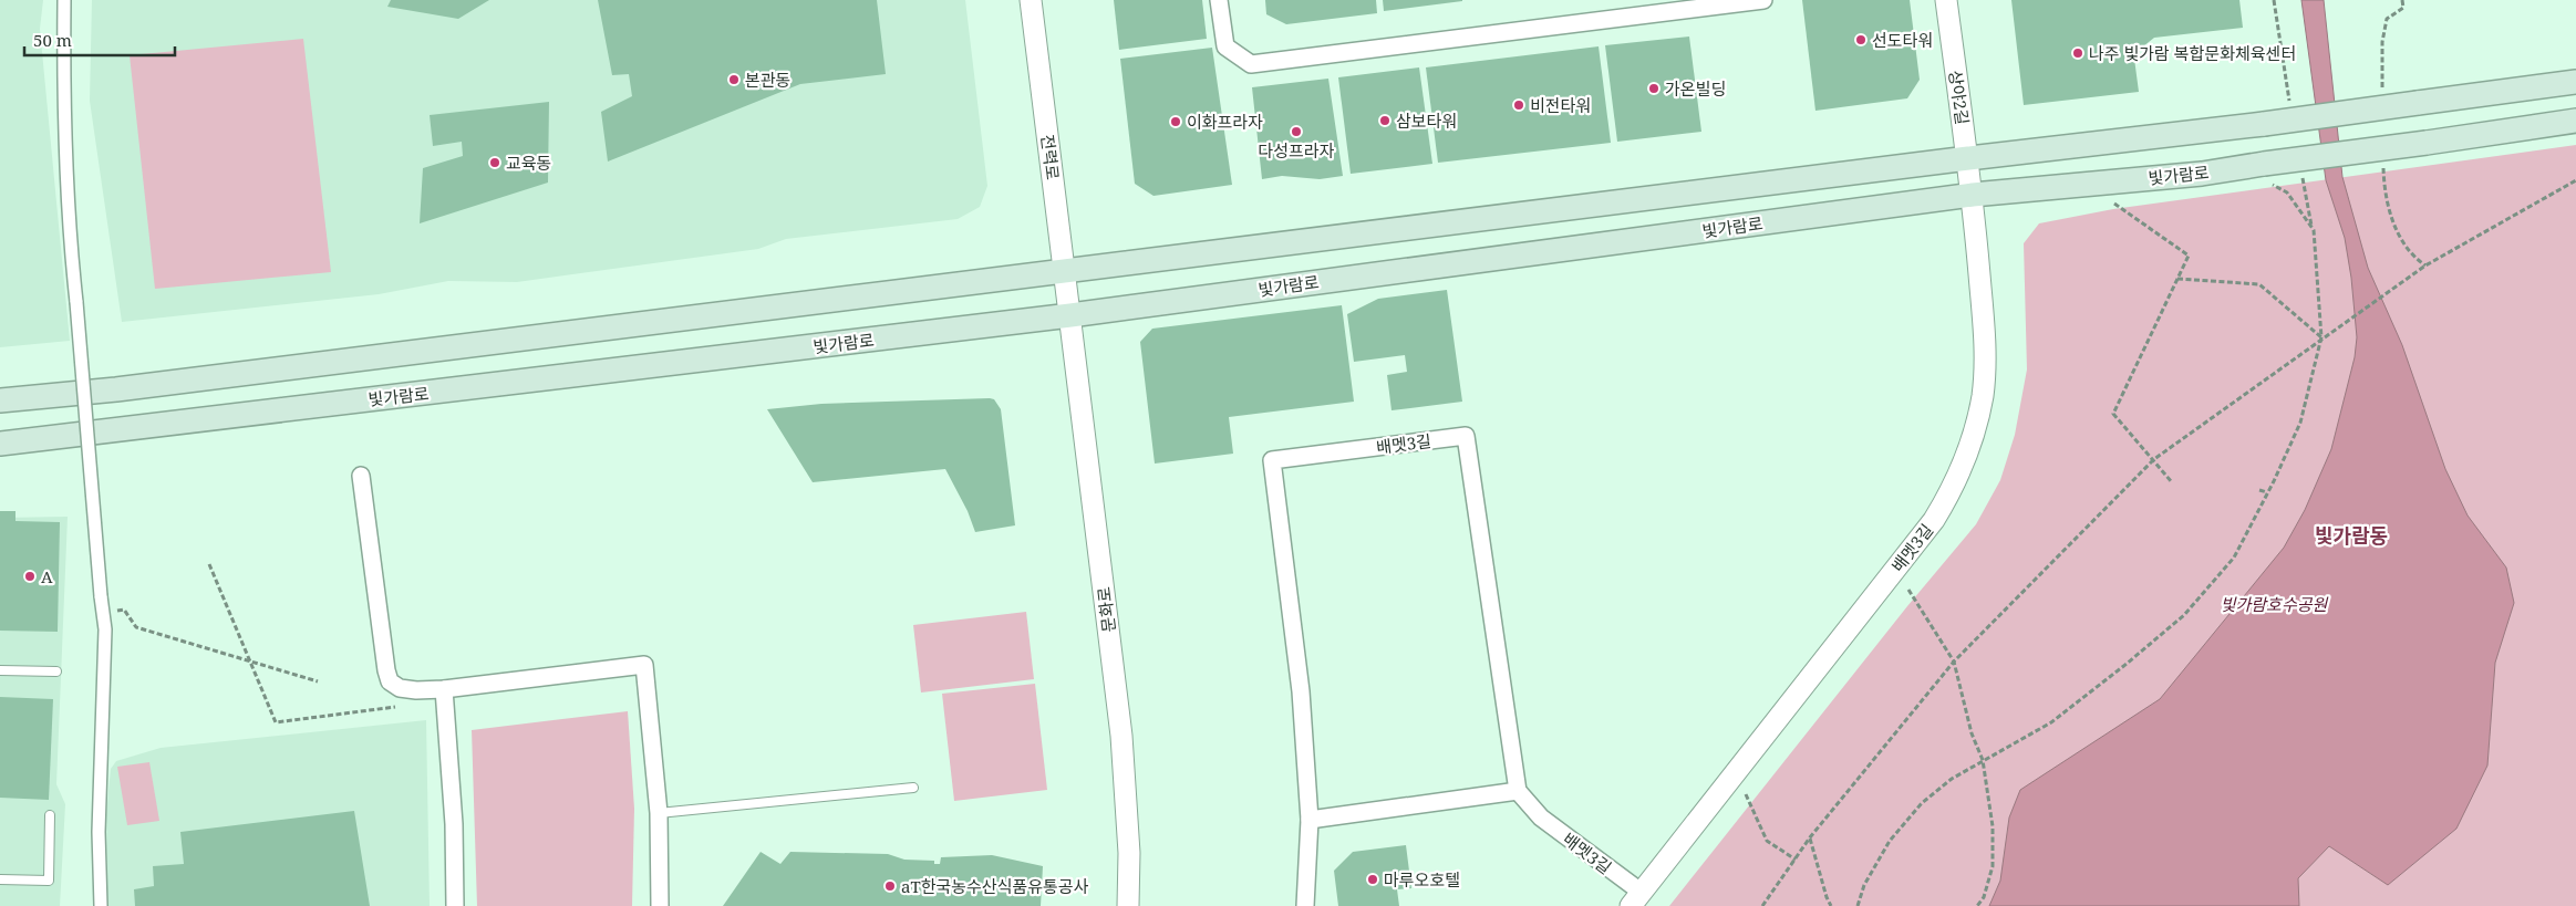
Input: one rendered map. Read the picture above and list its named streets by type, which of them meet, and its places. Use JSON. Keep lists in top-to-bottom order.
{
  "streets": {
    "main road": ["빛가람로"],
    "street": [
      "상야2길",
      "전력로",
      "배멧3길",
      "문화로"
    ]
  },
  "crossings": [
    ["상야2길", "빛가람로"],
    ["상야2길", "배멧3길"],
    ["전력로", "빛가람로"],
    ["전력로", "문화로"],
    ["빛가람로", "배멧3길"],
    ["빛가람로", "문화로"]
  ],
  "districts": ["빛가람동"],
  "parks": ["빛가람호수공원"],
  "places": [
    "선도타워",
    "나주 빛가람 복합문화체육센터",
    "본관동",
    "가온빌딩",
    "비전타워",
    "삼보타워",
    "이화프라자",
    "다성프라자",
    "교육동",
    "A",
    "마루오호텔",
    "aT한국농수산식품유통공사"
  ],
  "scale_bar": "50 m"
}
